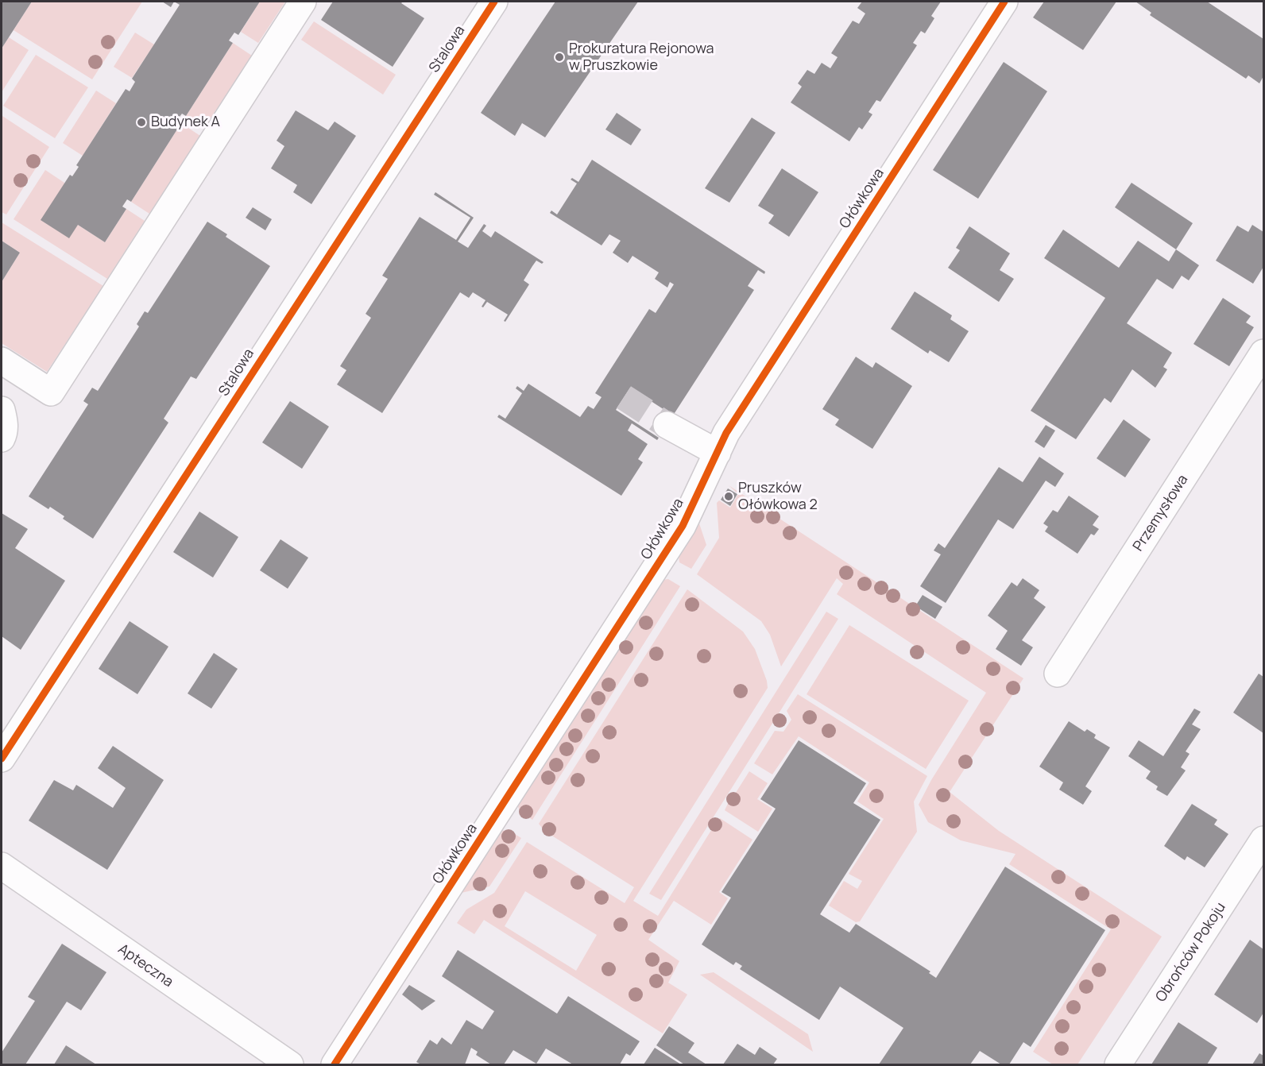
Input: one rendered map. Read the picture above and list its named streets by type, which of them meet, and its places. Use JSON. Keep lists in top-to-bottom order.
{
  "streets": {
    "street": [
      "Stalowa",
      "Ołówkowa",
      "Przemysłowa",
      "Obrońców Pokoju",
      "Apteczna"
    ]
  },
  "places": ["Prokuratura Rejonowa w Pruszkowie", "Budynek A", "Pruszków Ołówkowa 2"]
}
